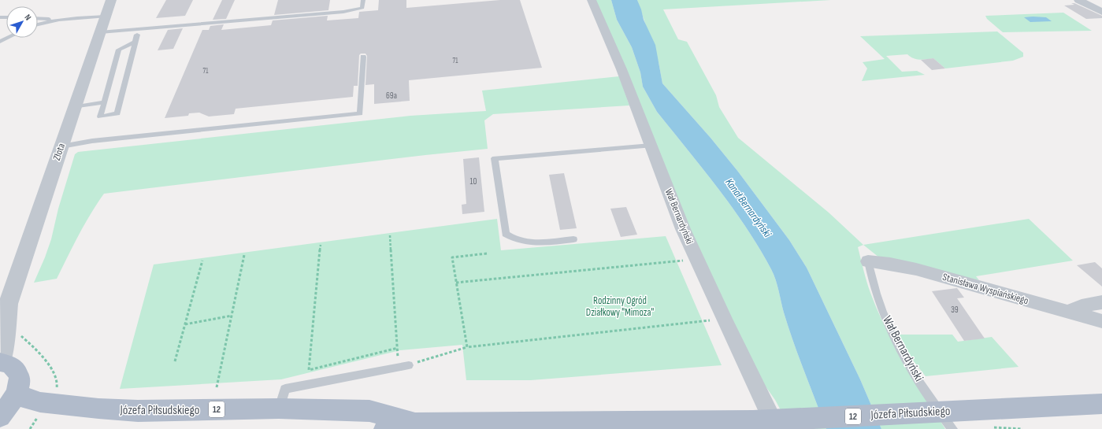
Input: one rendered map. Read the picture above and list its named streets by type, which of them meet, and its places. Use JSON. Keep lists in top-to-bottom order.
{
  "streets": {
    "main road": ["12", "Józefa Piłsudskiego"],
    "street": ["Złota", "Wał Bernardyński", "Stanisława Wyspiańskiego"]
  },
  "crossings": [
    ["Wał Bernardyński", "Stanisława Wyspiańskiego"],
    ["Wał Bernardyński", "Józefa Piłsudskiego"]
  ],
  "water": ["Kanał Bernardyński"],
  "parks": ["Rodzinny Ogród Działkowy \"Mimoza\""],
  "house_numbers": [
    "71",
    "71",
    "69a",
    "10",
    "39"
  ],
  "north": "top right"
}
